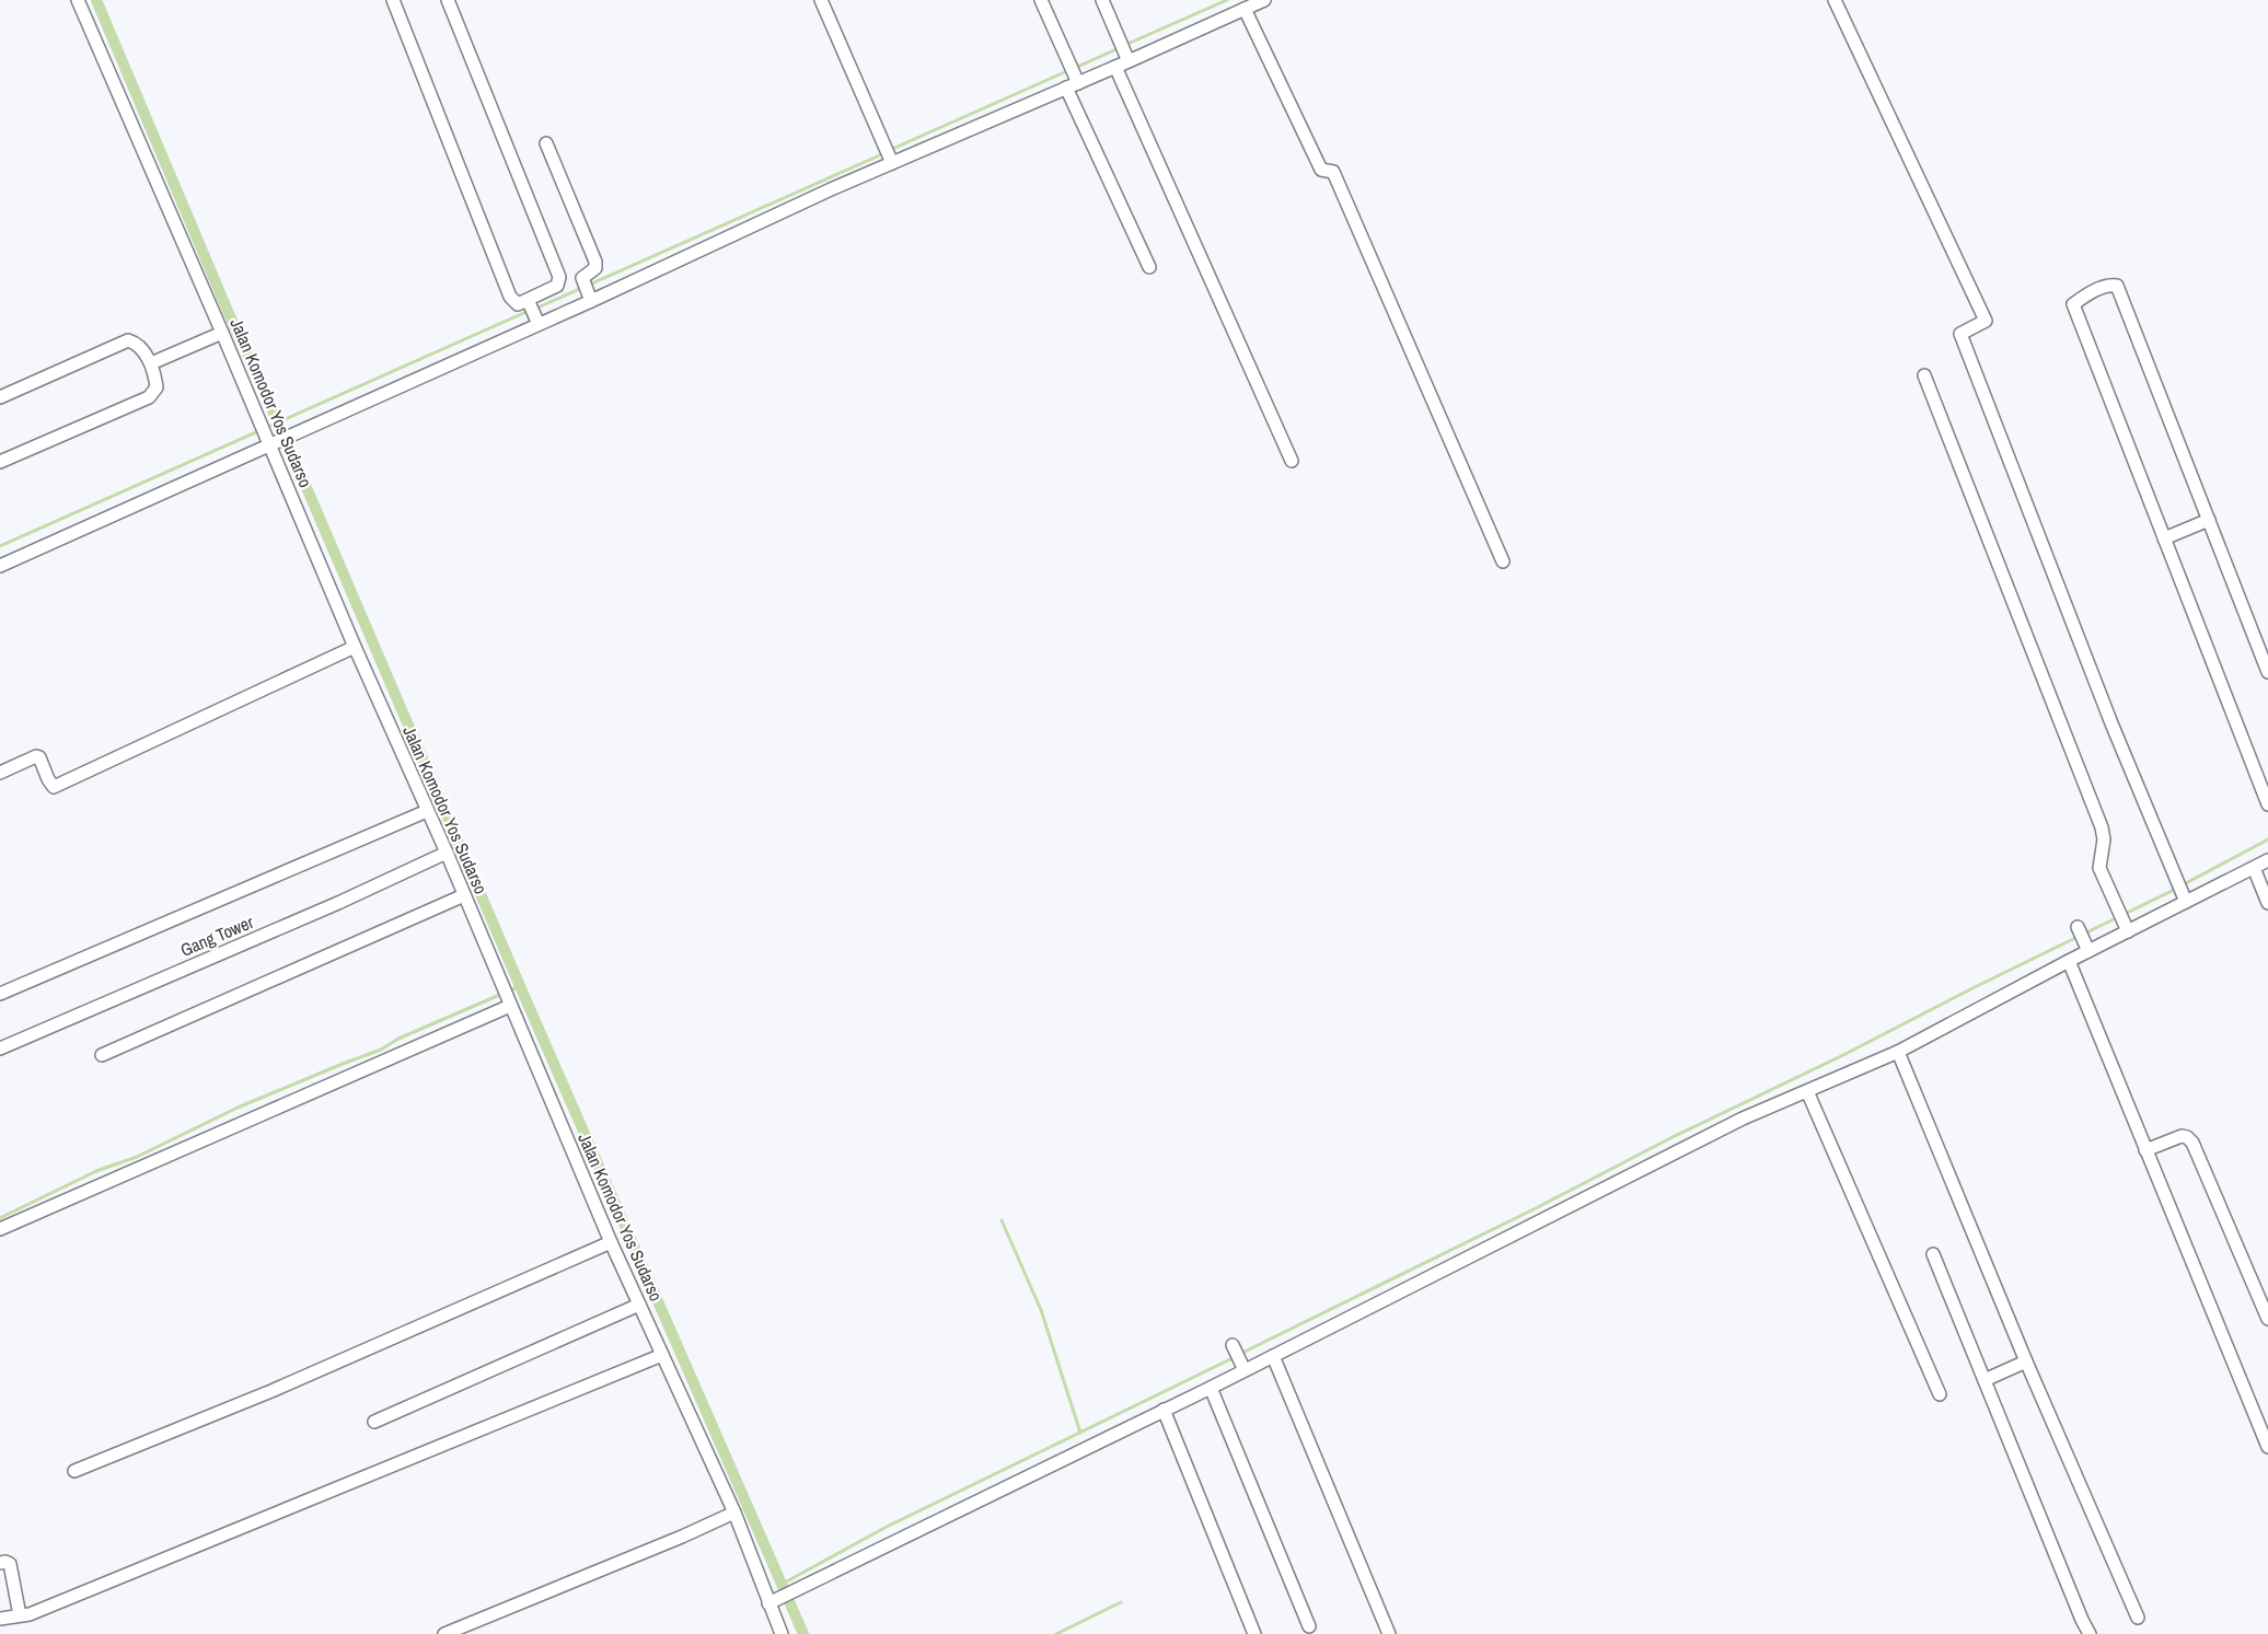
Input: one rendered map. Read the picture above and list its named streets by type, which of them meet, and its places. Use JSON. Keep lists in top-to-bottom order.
{
  "streets": {
    "street": ["Jalan Komodor Yos Sudarso", "Gang Tower"]
  },
  "crossings": [
    ["Jalan Komodor Yos Sudarso", "Gang Tower"]
  ]
}
